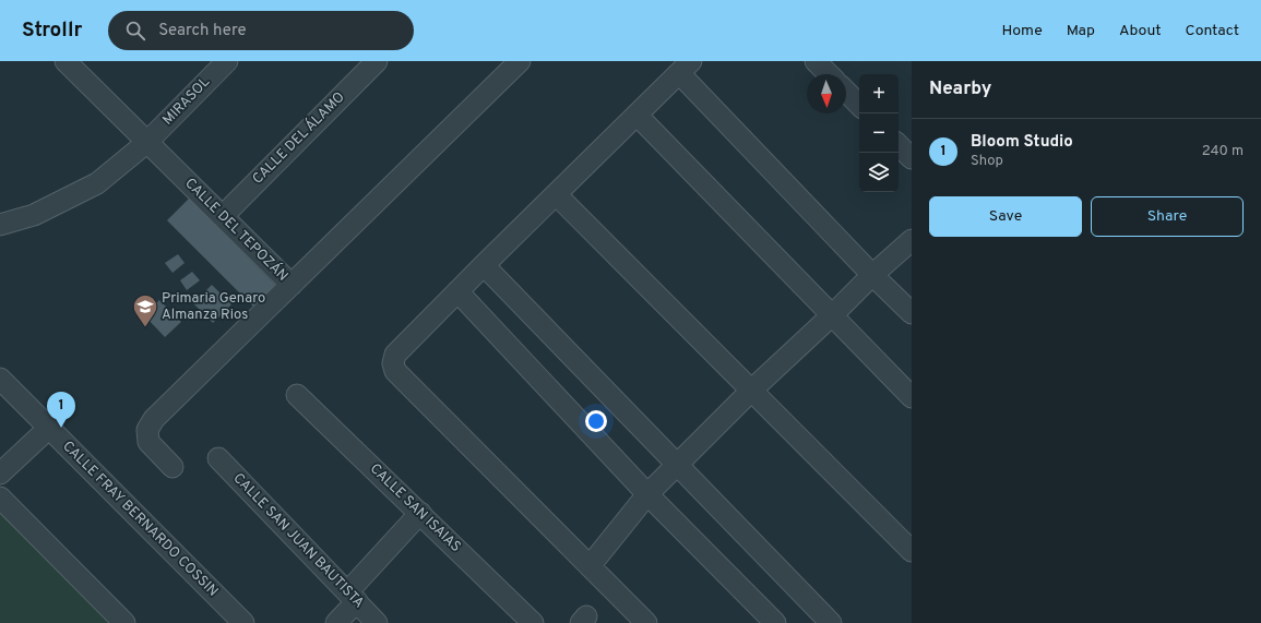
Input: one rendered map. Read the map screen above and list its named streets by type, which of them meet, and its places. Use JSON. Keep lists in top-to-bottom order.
{
  "streets": {
    "street": [
      "MIRASOL",
      "CALLE DEL ÁLAMO",
      "CALLE DEL TEPOZÁN",
      "CALLE SAN ISAIAS",
      "CALLE FRAY BERNARDO COSSIN",
      "CALLE SAN JUAN BAUTISTA"
    ]
  },
  "crossings": [
    ["MIRASOL", "CALLE DEL TEPOZÁN"],
    ["CALLE DEL ÁLAMO", "CALLE DEL TEPOZÁN"]
  ],
  "places": {
    "school or university": ["Primaria Genaro Almanza Rios"]
  },
  "north": "bottom",
  "page": {
    "header": "Strollr",
    "search": "Search here",
    "nav": [
      "Home",
      "Map",
      "About",
      "Contact"
    ],
    "heading": "Nearby",
    "map_buttons": ["+", "−"],
    "list": [
      {
        "mark": "1",
        "name": "Bloom Studio",
        "note": "Shop",
        "value": "240 m"
      }
    ],
    "buttons": ["Save", "Share"],
    "pins": "1"
  }
}
